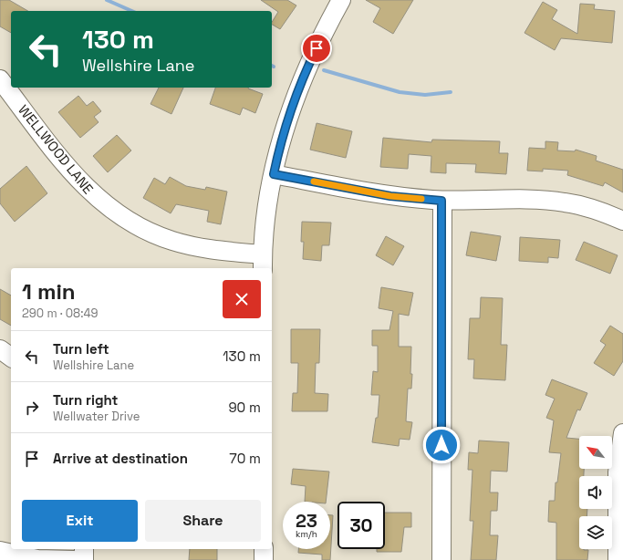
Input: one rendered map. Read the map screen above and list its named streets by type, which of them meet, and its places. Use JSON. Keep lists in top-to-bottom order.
{
  "streets": {
    "street": ["WELLWOOD LANE"]
  },
  "north": "top left",
  "page": {
    "turn": ["130 m", "Wellshire Lane"],
    "heading": ["1 min", "290 m · 08:49"],
    "list": [
      {
        "name": "Turn left",
        "note": "Wellshire Lane",
        "value": "130 m"
      },
      {
        "name": "Turn right",
        "note": "Wellwater Drive",
        "value": "90 m"
      },
      {
        "name": "Arrive at destination",
        "value": "70 m"
      }
    ],
    "buttons": ["Exit", "Share"],
    "speed": "23 km/h",
    "limit": "30"
  }
}
